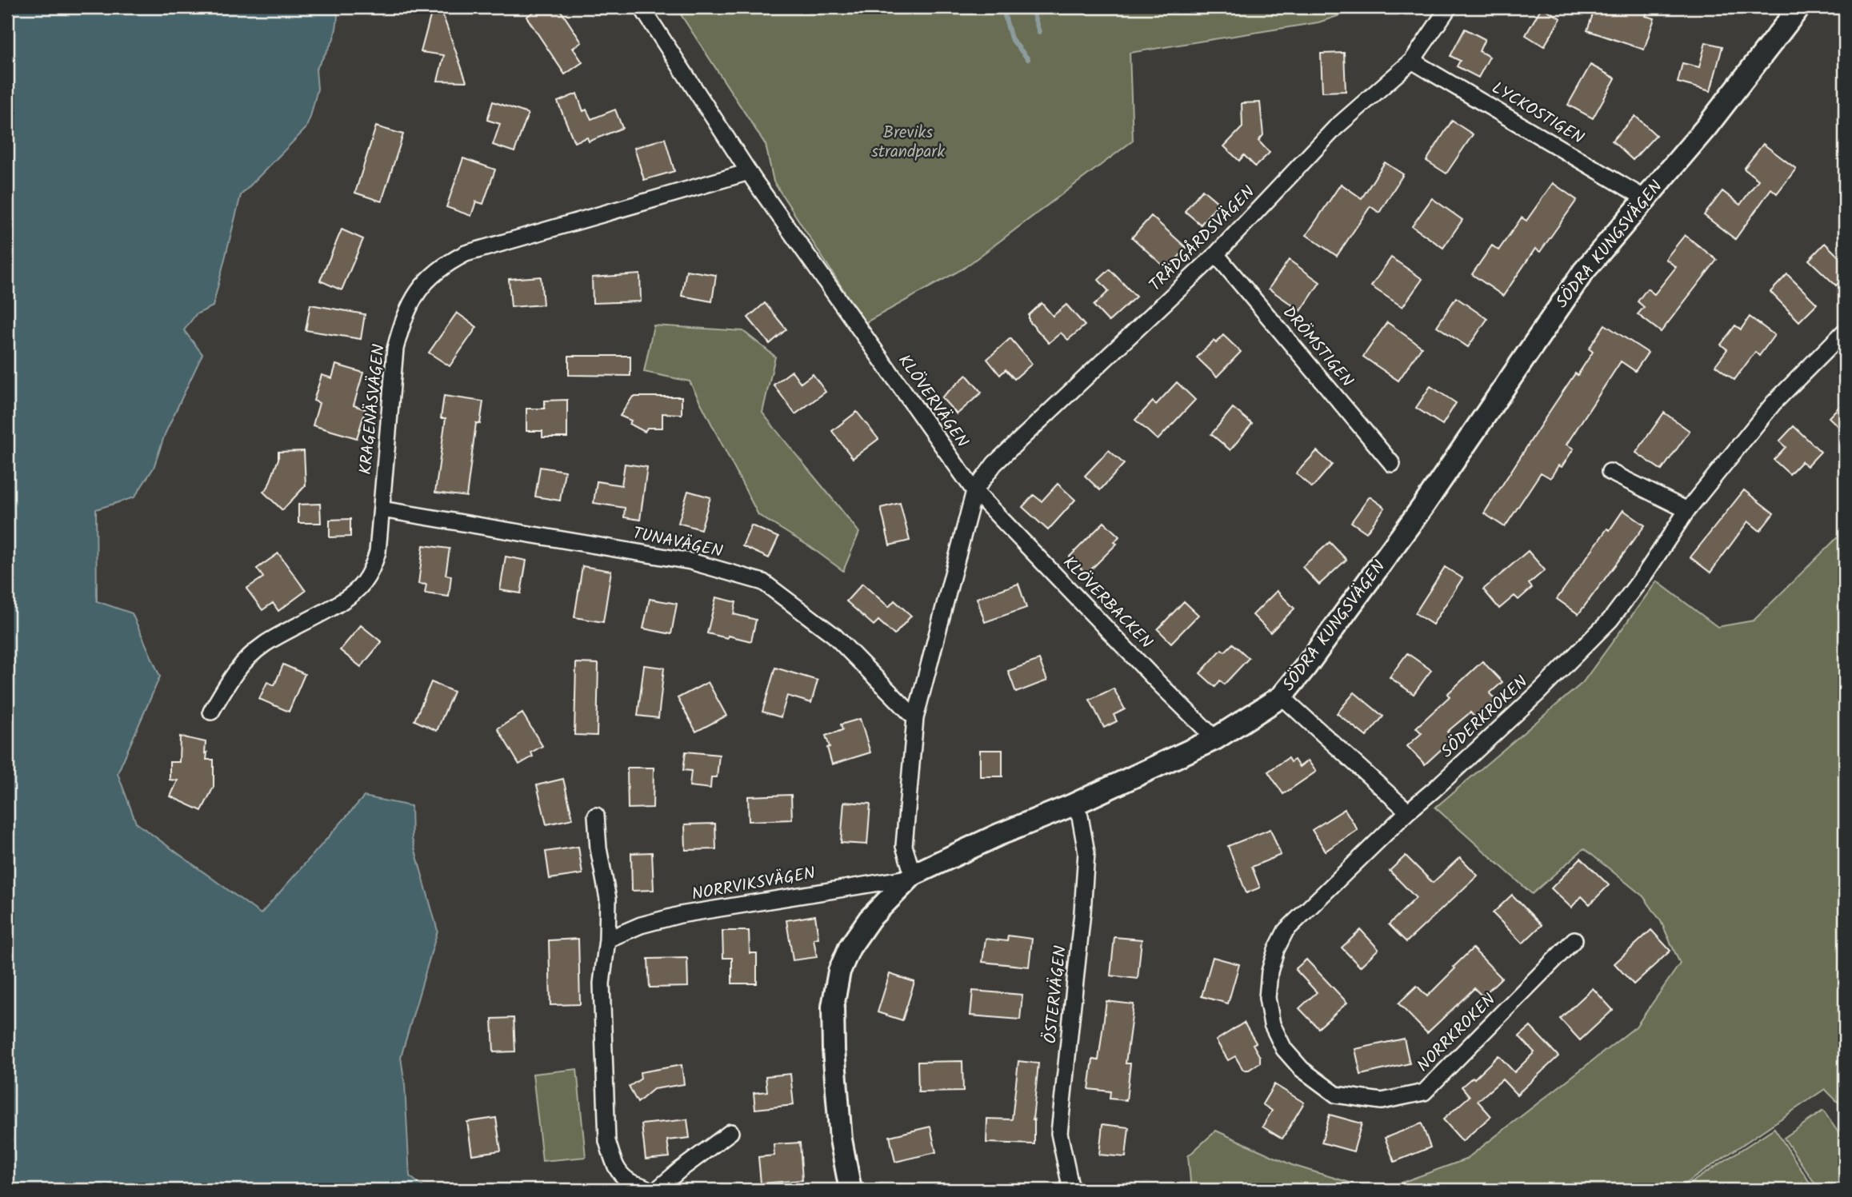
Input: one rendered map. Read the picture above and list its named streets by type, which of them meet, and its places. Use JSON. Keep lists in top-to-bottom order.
{
  "streets": {
    "street": [
      "LYCKOSTIGEN",
      "TRÄDGÅRDSVÄGEN",
      "SÖDRA KUNGSVÄGEN",
      "DRÖMSTIGEN",
      "KLÖVERVÄGEN",
      "KRAGENÄSVÄGEN",
      "TUNAVÄGEN",
      "KLÖVERBACKEN",
      "SÖDERKROKEN",
      "NORRVIKSVÄGEN",
      "ÖSTERVÄGEN",
      "NORRKROKEN"
    ]
  },
  "crossings": [
    ["LYCKOSTIGEN", "TRÄDGÅRDSVÄGEN"],
    ["LYCKOSTIGEN", "SÖDRA KUNGSVÄGEN"],
    ["TRÄDGÅRDSVÄGEN", "DRÖMSTIGEN"],
    ["TRÄDGÅRDSVÄGEN", "KLÖVERVÄGEN"],
    ["TRÄDGÅRDSVÄGEN", "KLÖVERBACKEN"],
    ["SÖDRA KUNGSVÄGEN", "KLÖVERBACKEN"],
    ["SÖDRA KUNGSVÄGEN", "NORRVIKSVÄGEN"],
    ["SÖDRA KUNGSVÄGEN", "ÖSTERVÄGEN"],
    ["KLÖVERVÄGEN", "KRAGENÄSVÄGEN"],
    ["KLÖVERVÄGEN", "KLÖVERBACKEN"],
    ["KRAGENÄSVÄGEN", "TUNAVÄGEN"],
    ["SÖDERKROKEN", "NORRKROKEN"]
  ],
  "parks": ["Breviks strandpark"]
}
